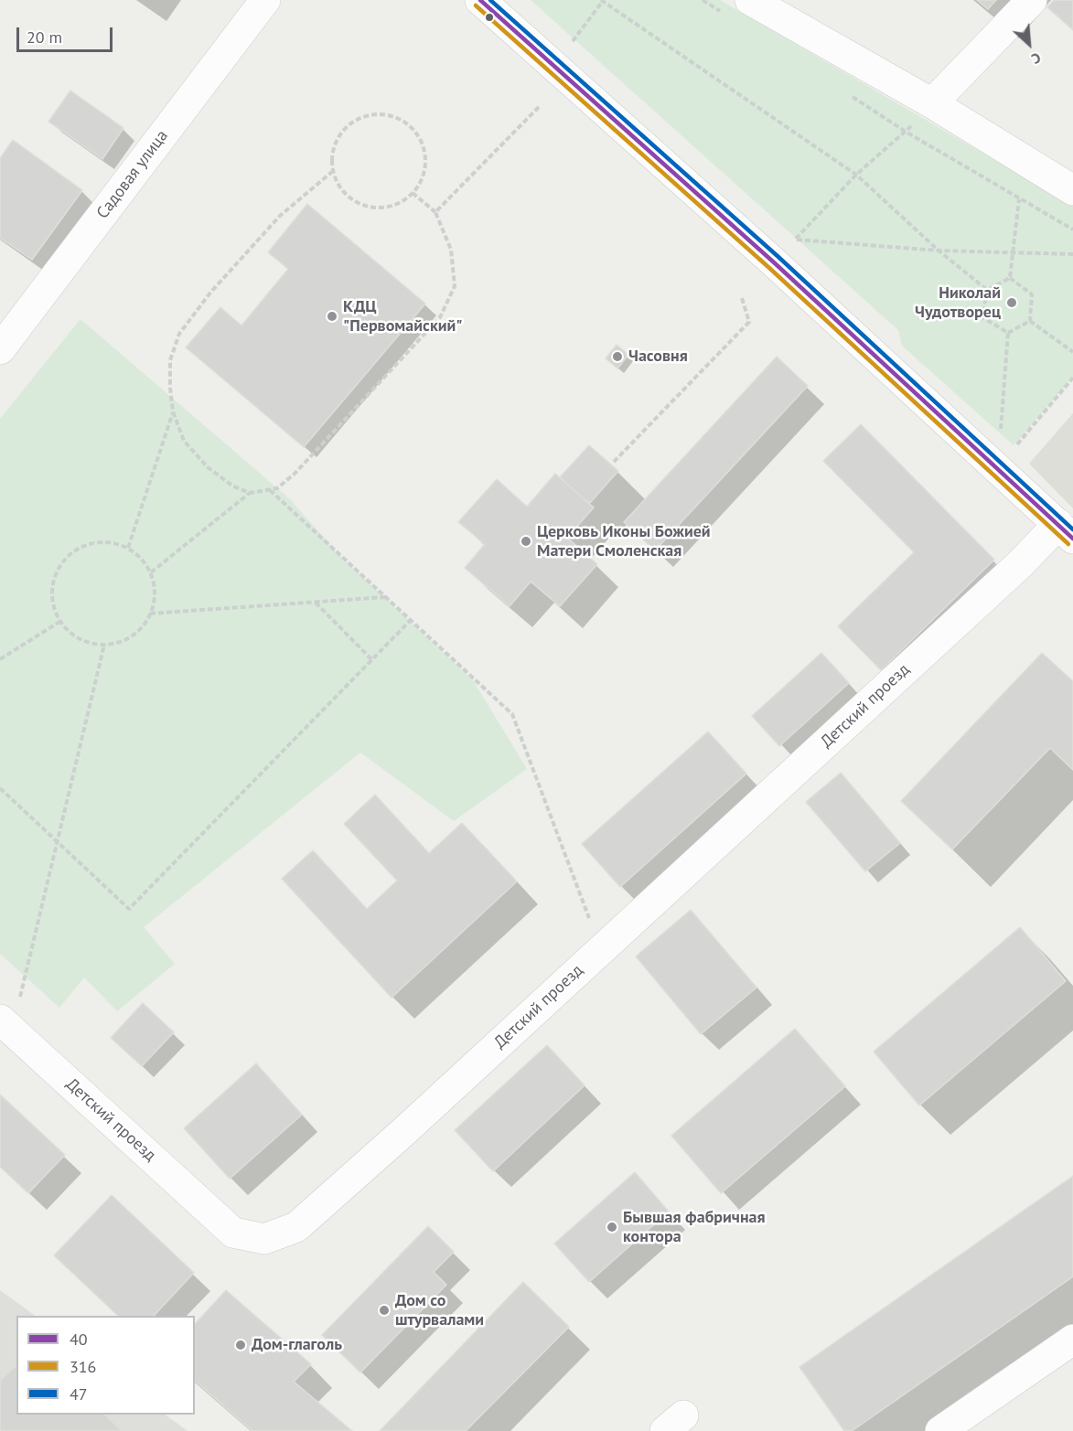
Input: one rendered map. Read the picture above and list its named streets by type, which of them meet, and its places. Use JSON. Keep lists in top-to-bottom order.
{
  "streets": {
    "street": ["Садовая улица", "Детский проезд"]
  },
  "places": [
    "Николай Чудотворец",
    "КДЦ \"Первомайский\"",
    "Часовня",
    "Церковь Иконы Божией Матери Смоленская",
    "Бывшая фабричная контора",
    "Дом со штурвалами",
    "Дом-глаголь"
  ],
  "lines": ["transit line 40", "transit line 47", "transit line 316"],
  "legend": ["40", "316", "47"],
  "scale_bar": "20 m",
  "north": "bottom right"
}
